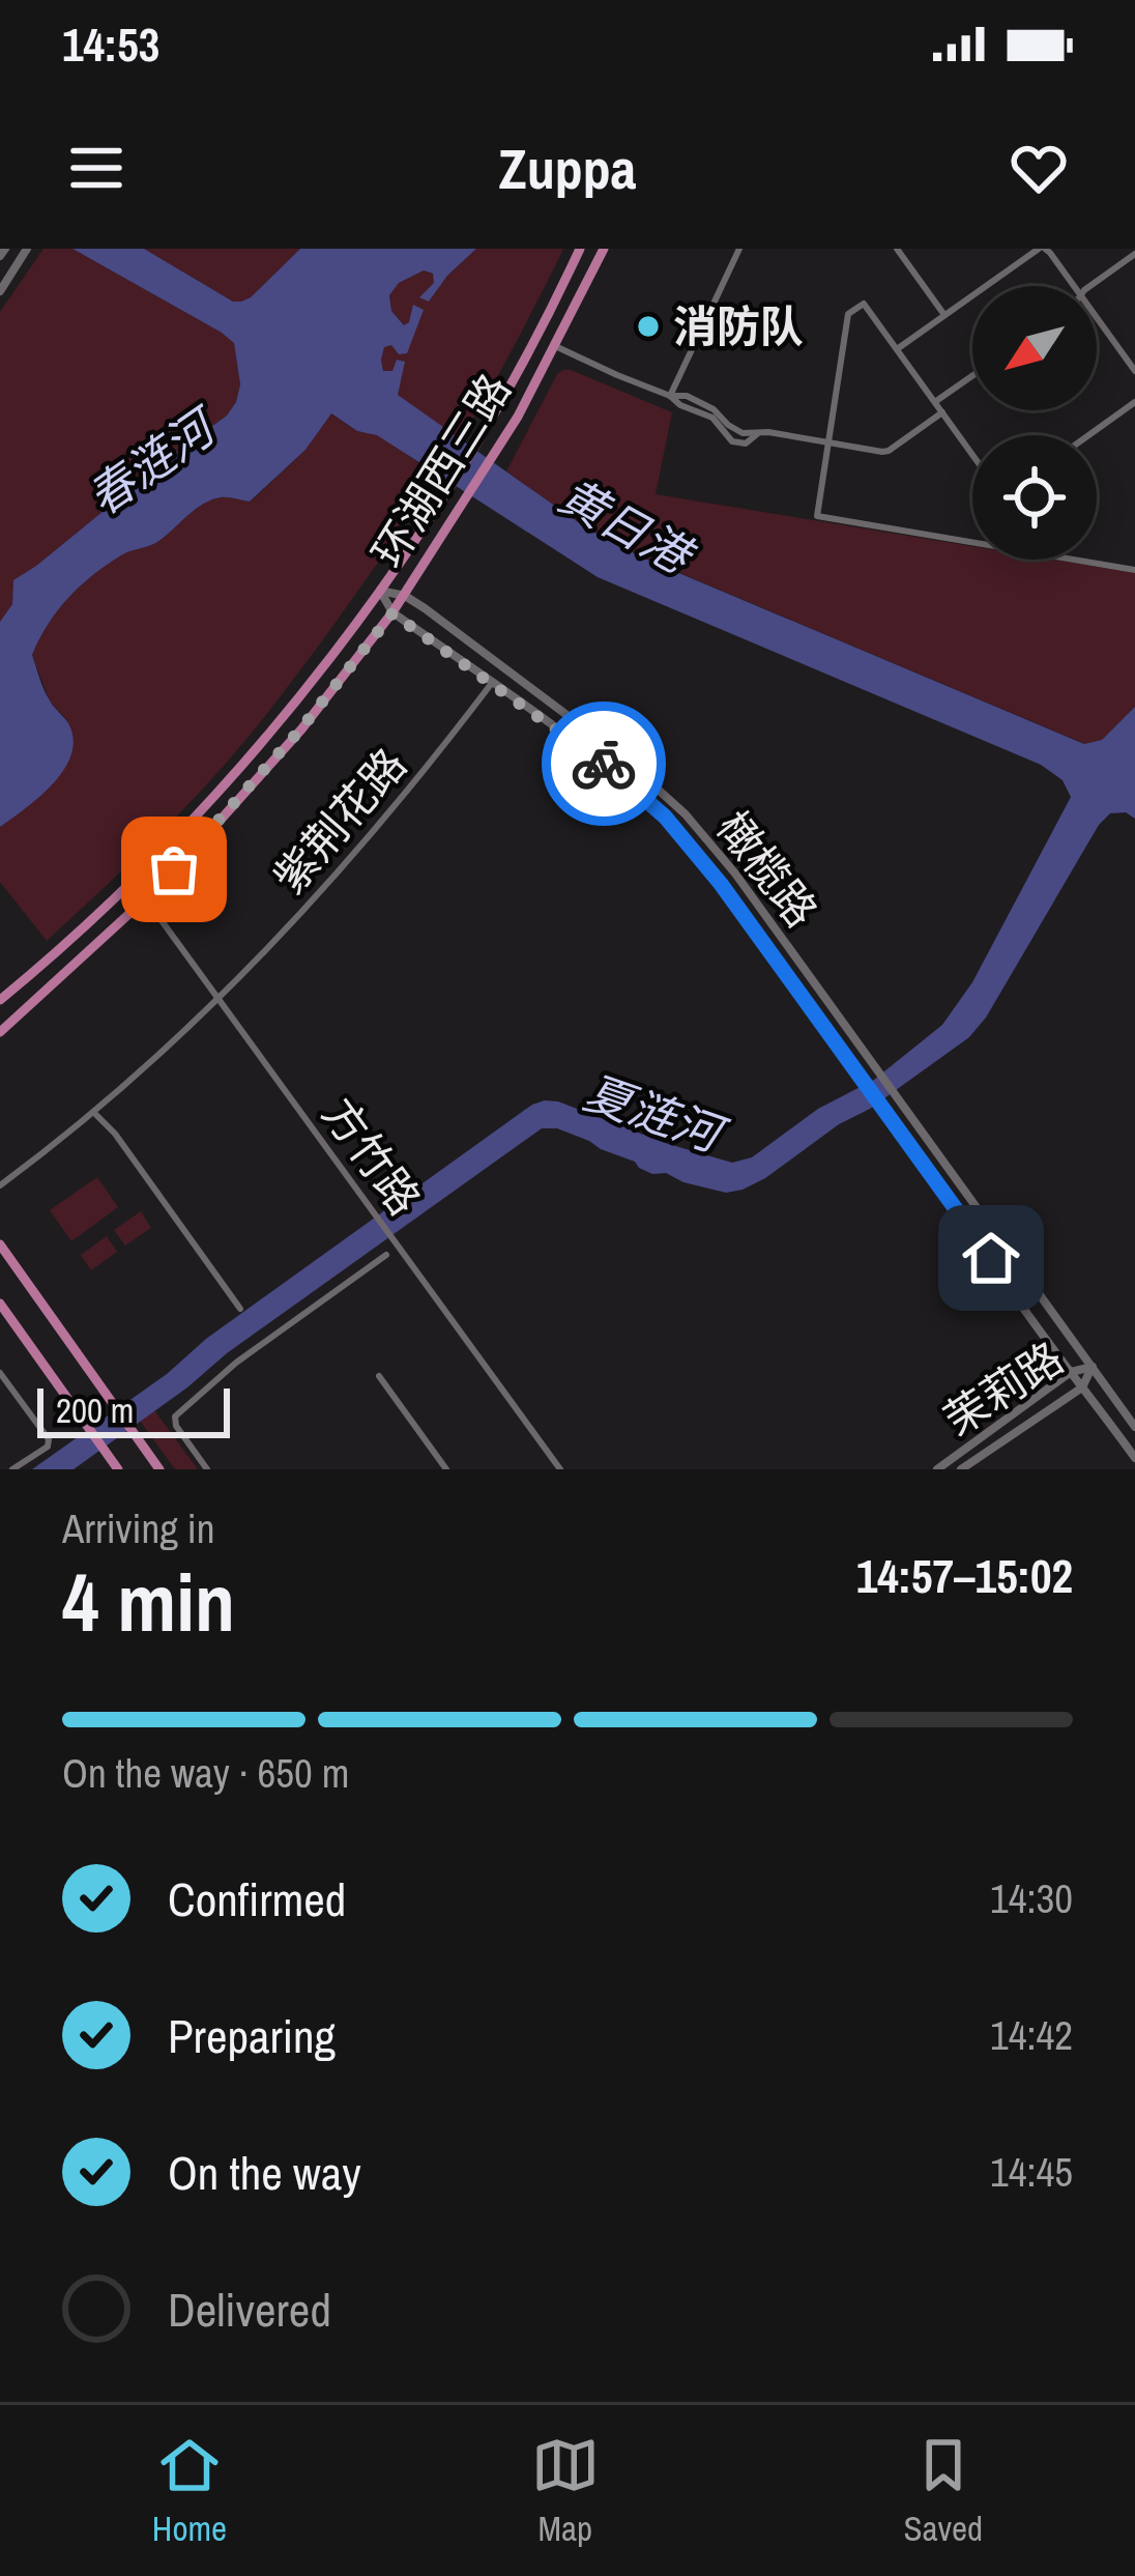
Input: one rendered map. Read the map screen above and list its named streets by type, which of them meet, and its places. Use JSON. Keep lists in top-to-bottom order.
{
  "streets": {
    "main road": ["环湖西三路", "橄榄路", "茉莉路"],
    "street": ["紫荆花路", "方竹路"]
  },
  "crossings": [
    ["环湖西三路", "橄榄路"],
    ["环湖西三路", "方竹路"],
    ["紫荆花路", "橄榄路"],
    ["紫荆花路", "方竹路"],
    ["橄榄路", "茉莉路"]
  ],
  "water": ["春涟河", "黄日港", "夏涟河"],
  "places": ["消防队"],
  "scale_bar": "200 m",
  "north": "bottom left",
  "page": {
    "status": "14:53",
    "header": "Zuppa",
    "scale": "200 m",
    "heading": ["4 min", "Arriving in", "14:57–15:02"],
    "bar": "On the way · 650 m",
    "list": [
      ["Confirmed", "14:30"],
      ["Preparing", "14:42"],
      ["On the way", "14:45"],
      "Delivered"
    ],
    "tabs": ["Home", "Map", "Saved"]
  }
}
